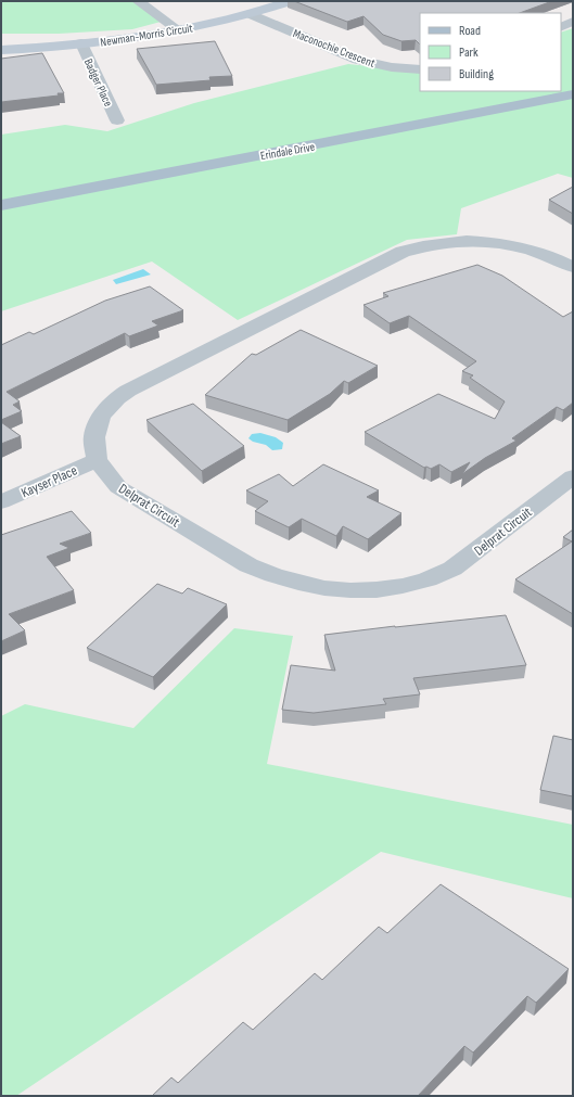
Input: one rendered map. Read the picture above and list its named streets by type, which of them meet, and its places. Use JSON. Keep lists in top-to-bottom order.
{
  "streets": {
    "main road": ["Erindale Drive"],
    "street": [
      "Newman-Morris Circuit",
      "Maconochie Crescent",
      "Badger Place",
      "Kayser Place",
      "Delprat Circuit"
    ]
  },
  "crossings": [
    ["Newman-Morris Circuit", "Maconochie Crescent"],
    ["Newman-Morris Circuit", "Badger Place"],
    ["Kayser Place", "Delprat Circuit"]
  ],
  "legend": ["Road", "Park", "Building"]
}
